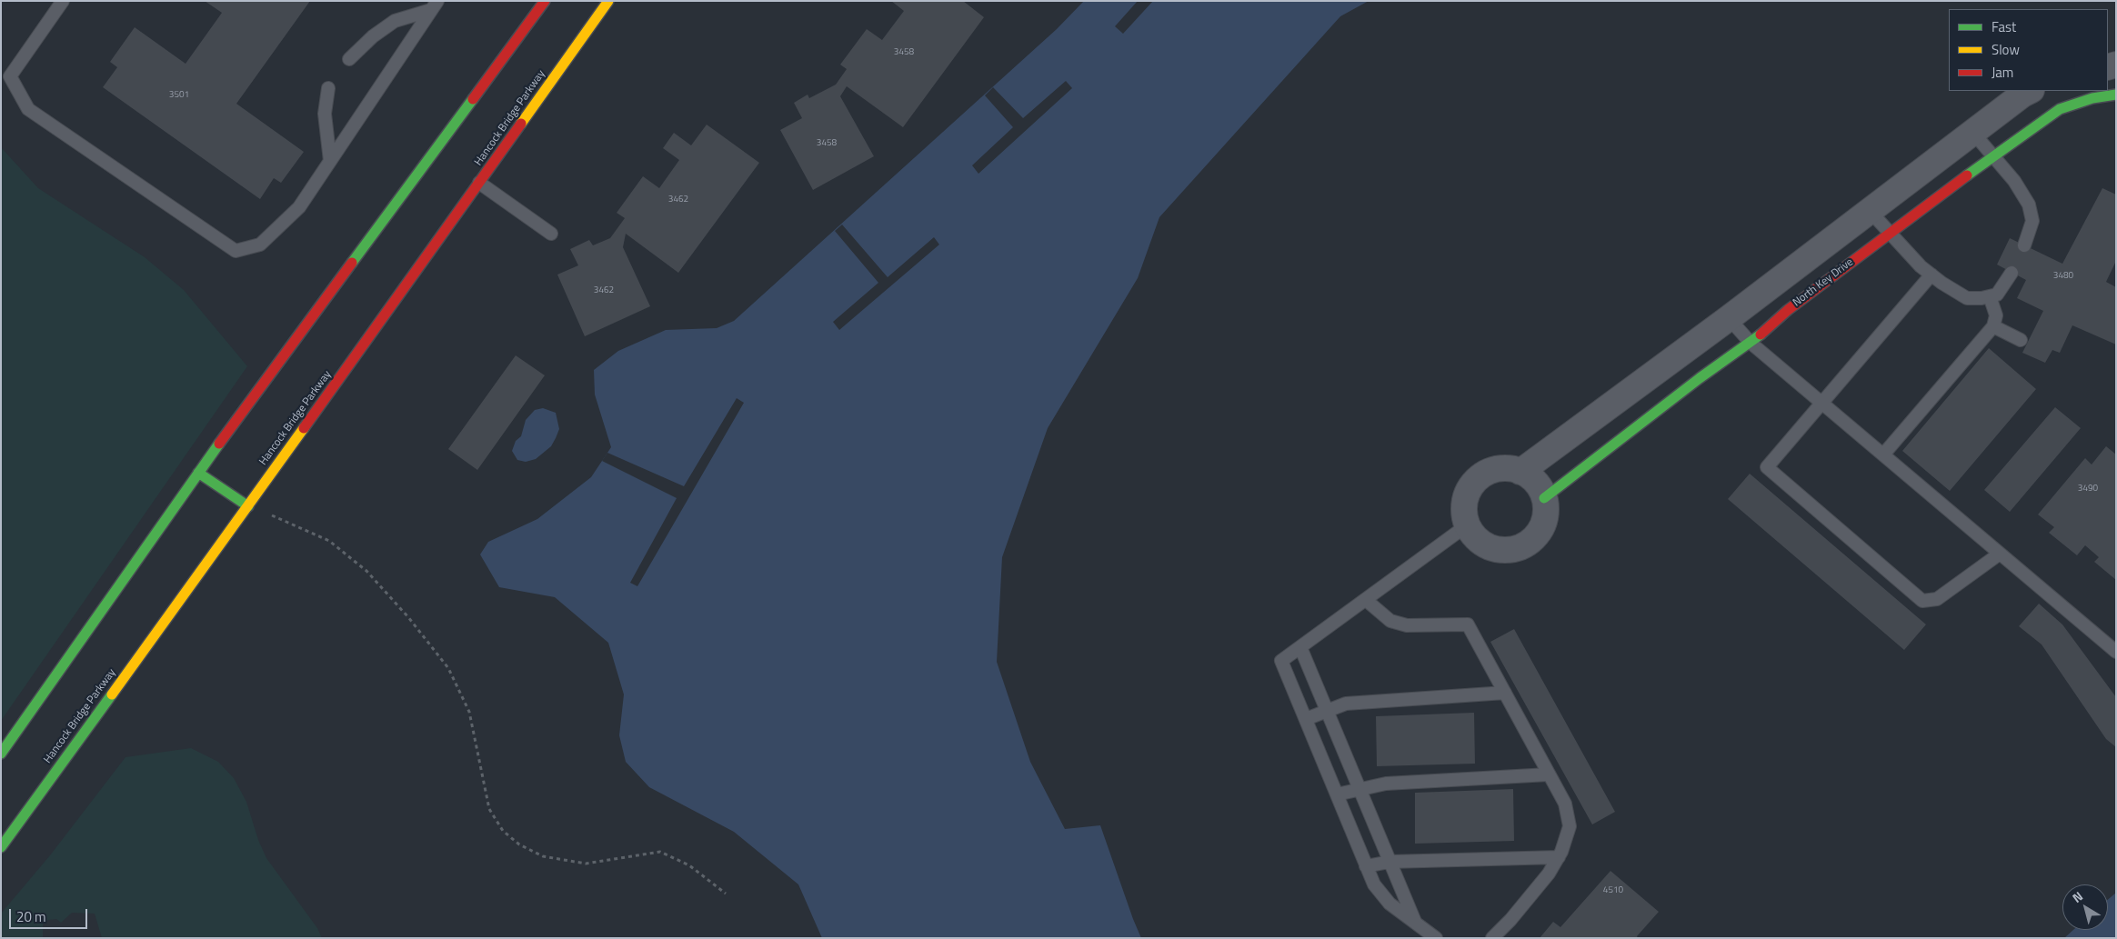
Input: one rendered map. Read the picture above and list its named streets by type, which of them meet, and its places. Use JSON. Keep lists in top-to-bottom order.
{
  "streets": {
    "main road": ["Hancock Bridge Parkway", "North Key Drive"]
  },
  "house_numbers": [
    "3458",
    "3501",
    "3458",
    "3462",
    "3480",
    "3462",
    "3490",
    "4510"
  ],
  "legend": ["Fast", "Slow", "Jam"],
  "scale_bar": "20 m",
  "north": "top left"
}
